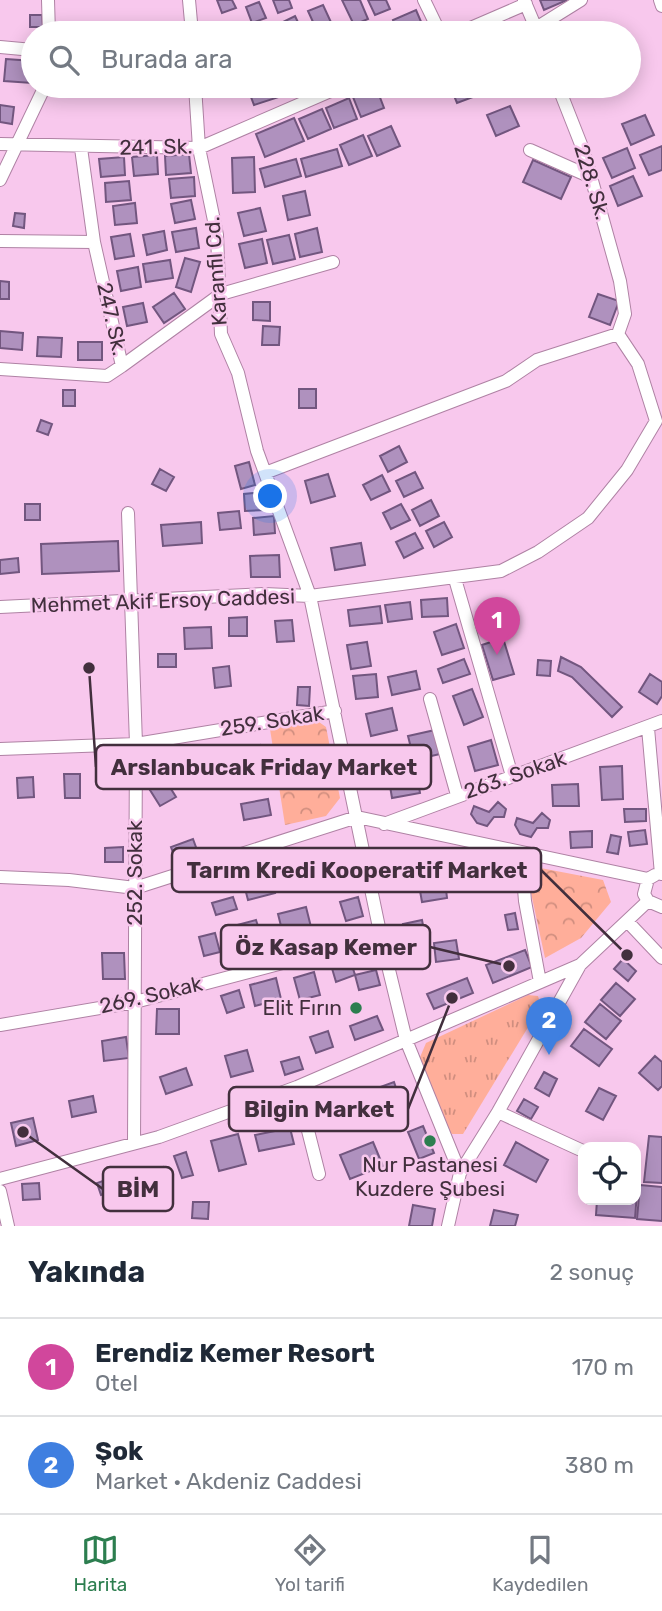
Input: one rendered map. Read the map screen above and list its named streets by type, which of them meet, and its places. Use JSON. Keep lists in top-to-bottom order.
{
  "streets": {
    "street": [
      "241. Sk.",
      "228. Sk.",
      "Karanfil Cd.",
      "247. Sk.",
      "Mehmet Akif Ersoy Caddesi",
      "259. Sokak",
      "263. Sokak",
      "252. Sokak",
      "269. Sokak"
    ]
  },
  "crossings": [
    ["241. Sk.", "Karanfil Cd."],
    ["241. Sk.", "247. Sk."],
    ["Karanfil Cd.", "Mehmet Akif Ersoy Caddesi"],
    ["Mehmet Akif Ersoy Caddesi", "259. Sokak"],
    ["Mehmet Akif Ersoy Caddesi", "252. Sokak"],
    ["Mehmet Akif Ersoy Caddesi", "269. Sokak"],
    ["259. Sokak", "252. Sokak"],
    ["252. Sokak", "269. Sokak"]
  ],
  "places": [
    "Arslanbucak Friday Market",
    "Tarım Kredi Kooperatif Market",
    "Öz Kasap Kemer",
    "Bilgin Market",
    "Elit Fırın",
    "BİM",
    "Nur Pastanesi Kuzdere Şubesi"
  ],
  "page": {
    "search": "Burada ara",
    "pins": ["1", "2"],
    "heading": ["Yakında", "2 sonuç"],
    "list": [
      {
        "mark": "1",
        "name": "Erendiz Kemer Resort",
        "note": "Otel",
        "value": "170 m"
      },
      {
        "mark": "2",
        "name": "Şok",
        "note": "Market · Akdeniz Caddesi",
        "value": "380 m"
      }
    ],
    "nav": ["Harita", "Yol tarifi", "Kaydedilen"]
  }
}
